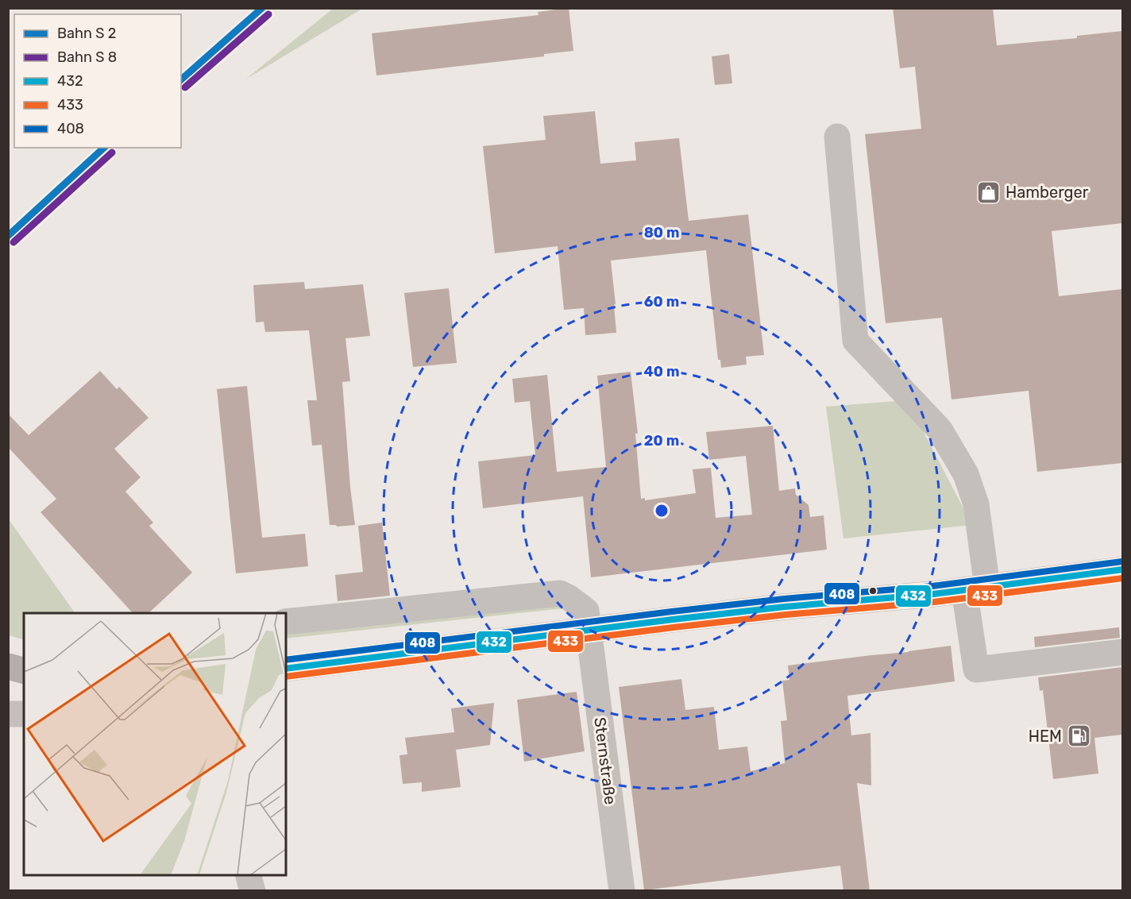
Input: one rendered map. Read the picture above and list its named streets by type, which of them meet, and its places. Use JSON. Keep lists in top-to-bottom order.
{
  "streets": {
    "street": ["Sternstraße"]
  },
  "places": {
    "shop": ["Hamberger"],
    "fuel station": ["HEM"]
  },
  "lines": ["transit line 408", "transit line 432", "transit line 433"],
  "legend": [
    "Bahn S 2",
    "Bahn S 8",
    "432",
    "433",
    "408"
  ],
  "rings": [
    "80 m",
    "60 m",
    "40 m",
    "20 m"
  ]
}
